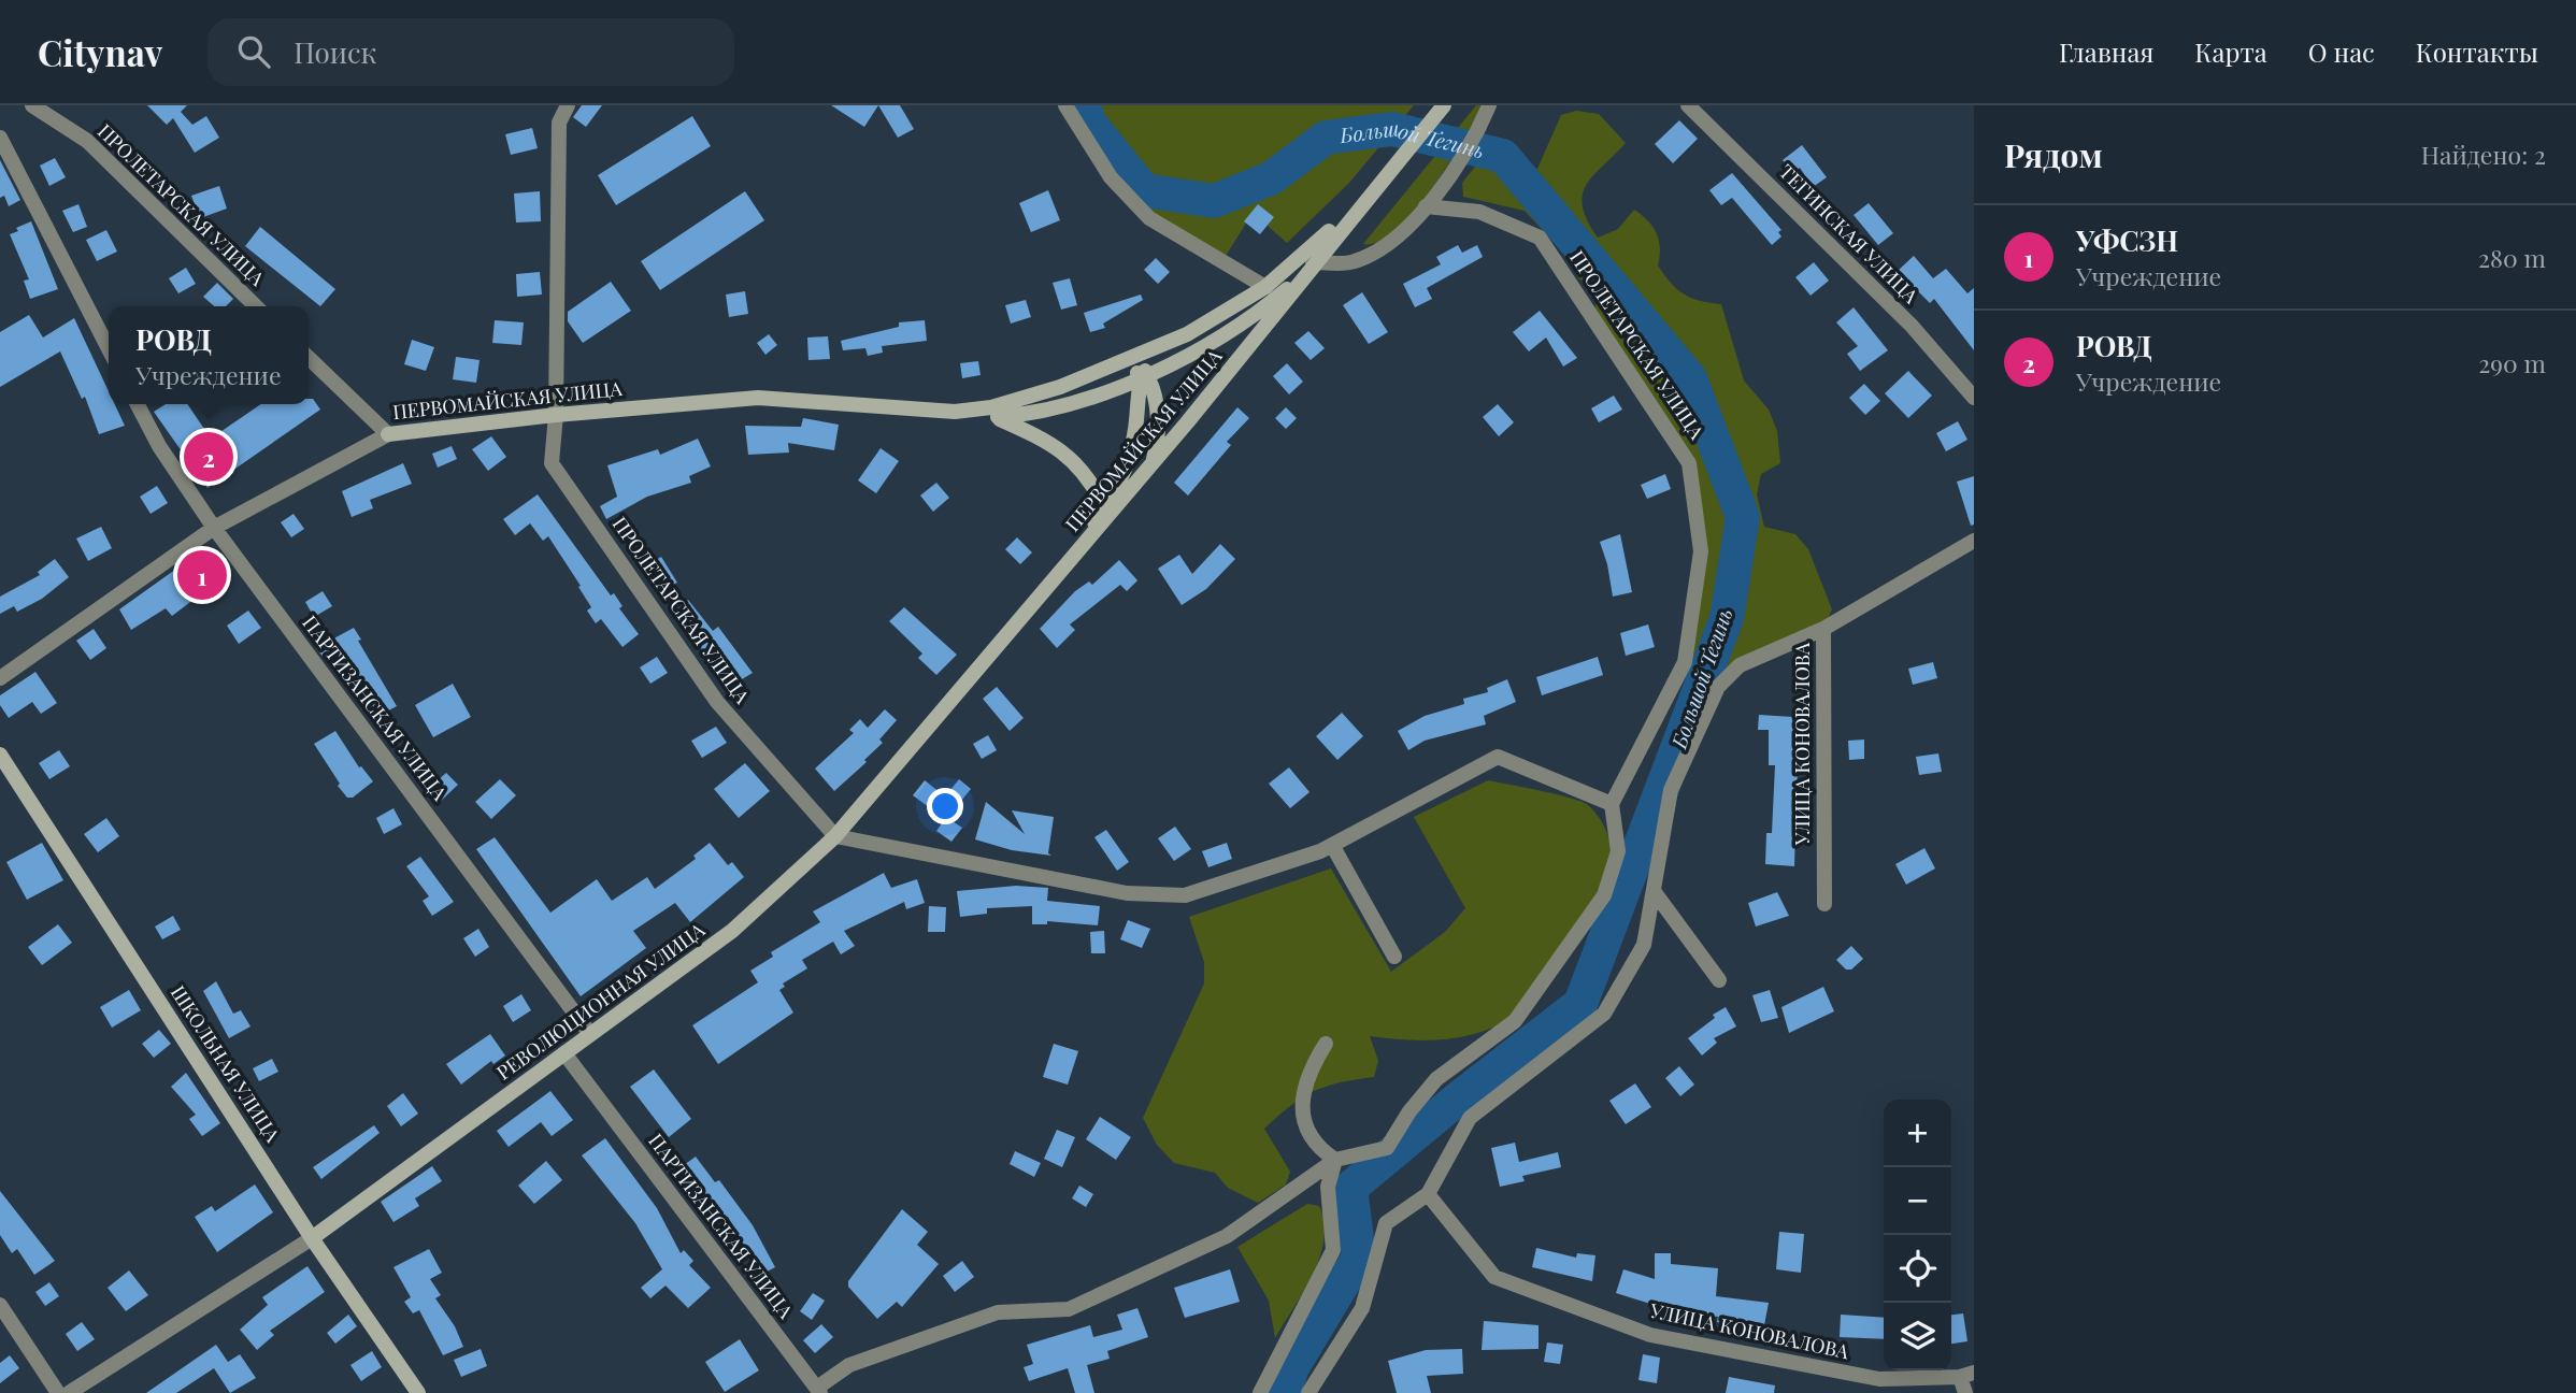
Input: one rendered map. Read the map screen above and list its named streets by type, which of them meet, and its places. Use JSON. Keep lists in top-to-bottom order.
{
  "streets": {
    "street": [
      "ПРОЛЕТАРСКАЯ УЛИЦА",
      "ТЕГИНСКАЯ УЛИЦА",
      "ПЕРВОМАЙСКАЯ УЛИЦА",
      "ПАРТИЗАНСКАЯ УЛИЦА",
      "УЛИЦА КОНОВАЛОВА",
      "РЕВОЛЮЦИОННАЯ УЛИЦА",
      "ШКОЛЬНАЯ УЛИЦА"
    ]
  },
  "crossings": [
    ["ПРОЛЕТАРСКАЯ УЛИЦА", "ПЕРВОМАЙСКАЯ УЛИЦА"],
    ["ПРОЛЕТАРСКАЯ УЛИЦА", "РЕВОЛЮЦИОННАЯ УЛИЦА"],
    ["ПЕРВОМАЙСКАЯ УЛИЦА", "ПАРТИЗАНСКАЯ УЛИЦА"],
    ["ПЕРВОМАЙСКАЯ УЛИЦА", "РЕВОЛЮЦИОННАЯ УЛИЦА"],
    ["ПАРТИЗАНСКАЯ УЛИЦА", "РЕВОЛЮЦИОННАЯ УЛИЦА"],
    ["РЕВОЛЮЦИОННАЯ УЛИЦА", "ШКОЛЬНАЯ УЛИЦА"]
  ],
  "water": ["Большой Тегинь"],
  "page": {
    "header": "Citynav",
    "search": "Поиск",
    "nav": [
      "Главная",
      "Карта",
      "О нас",
      "Контакты"
    ],
    "heading": ["Рядом", "Найдено: 2"],
    "list": [
      {
        "mark": "1",
        "name": "УФСЗН",
        "note": "Учреждение",
        "value": "280 m"
      },
      {
        "mark": "2",
        "name": "РОВД",
        "note": "Учреждение",
        "value": "290 m"
      }
    ],
    "popup": ["РОВД", "Учреждение"],
    "pins": ["2", "1"],
    "map_buttons": ["+", "−"]
  }
}
